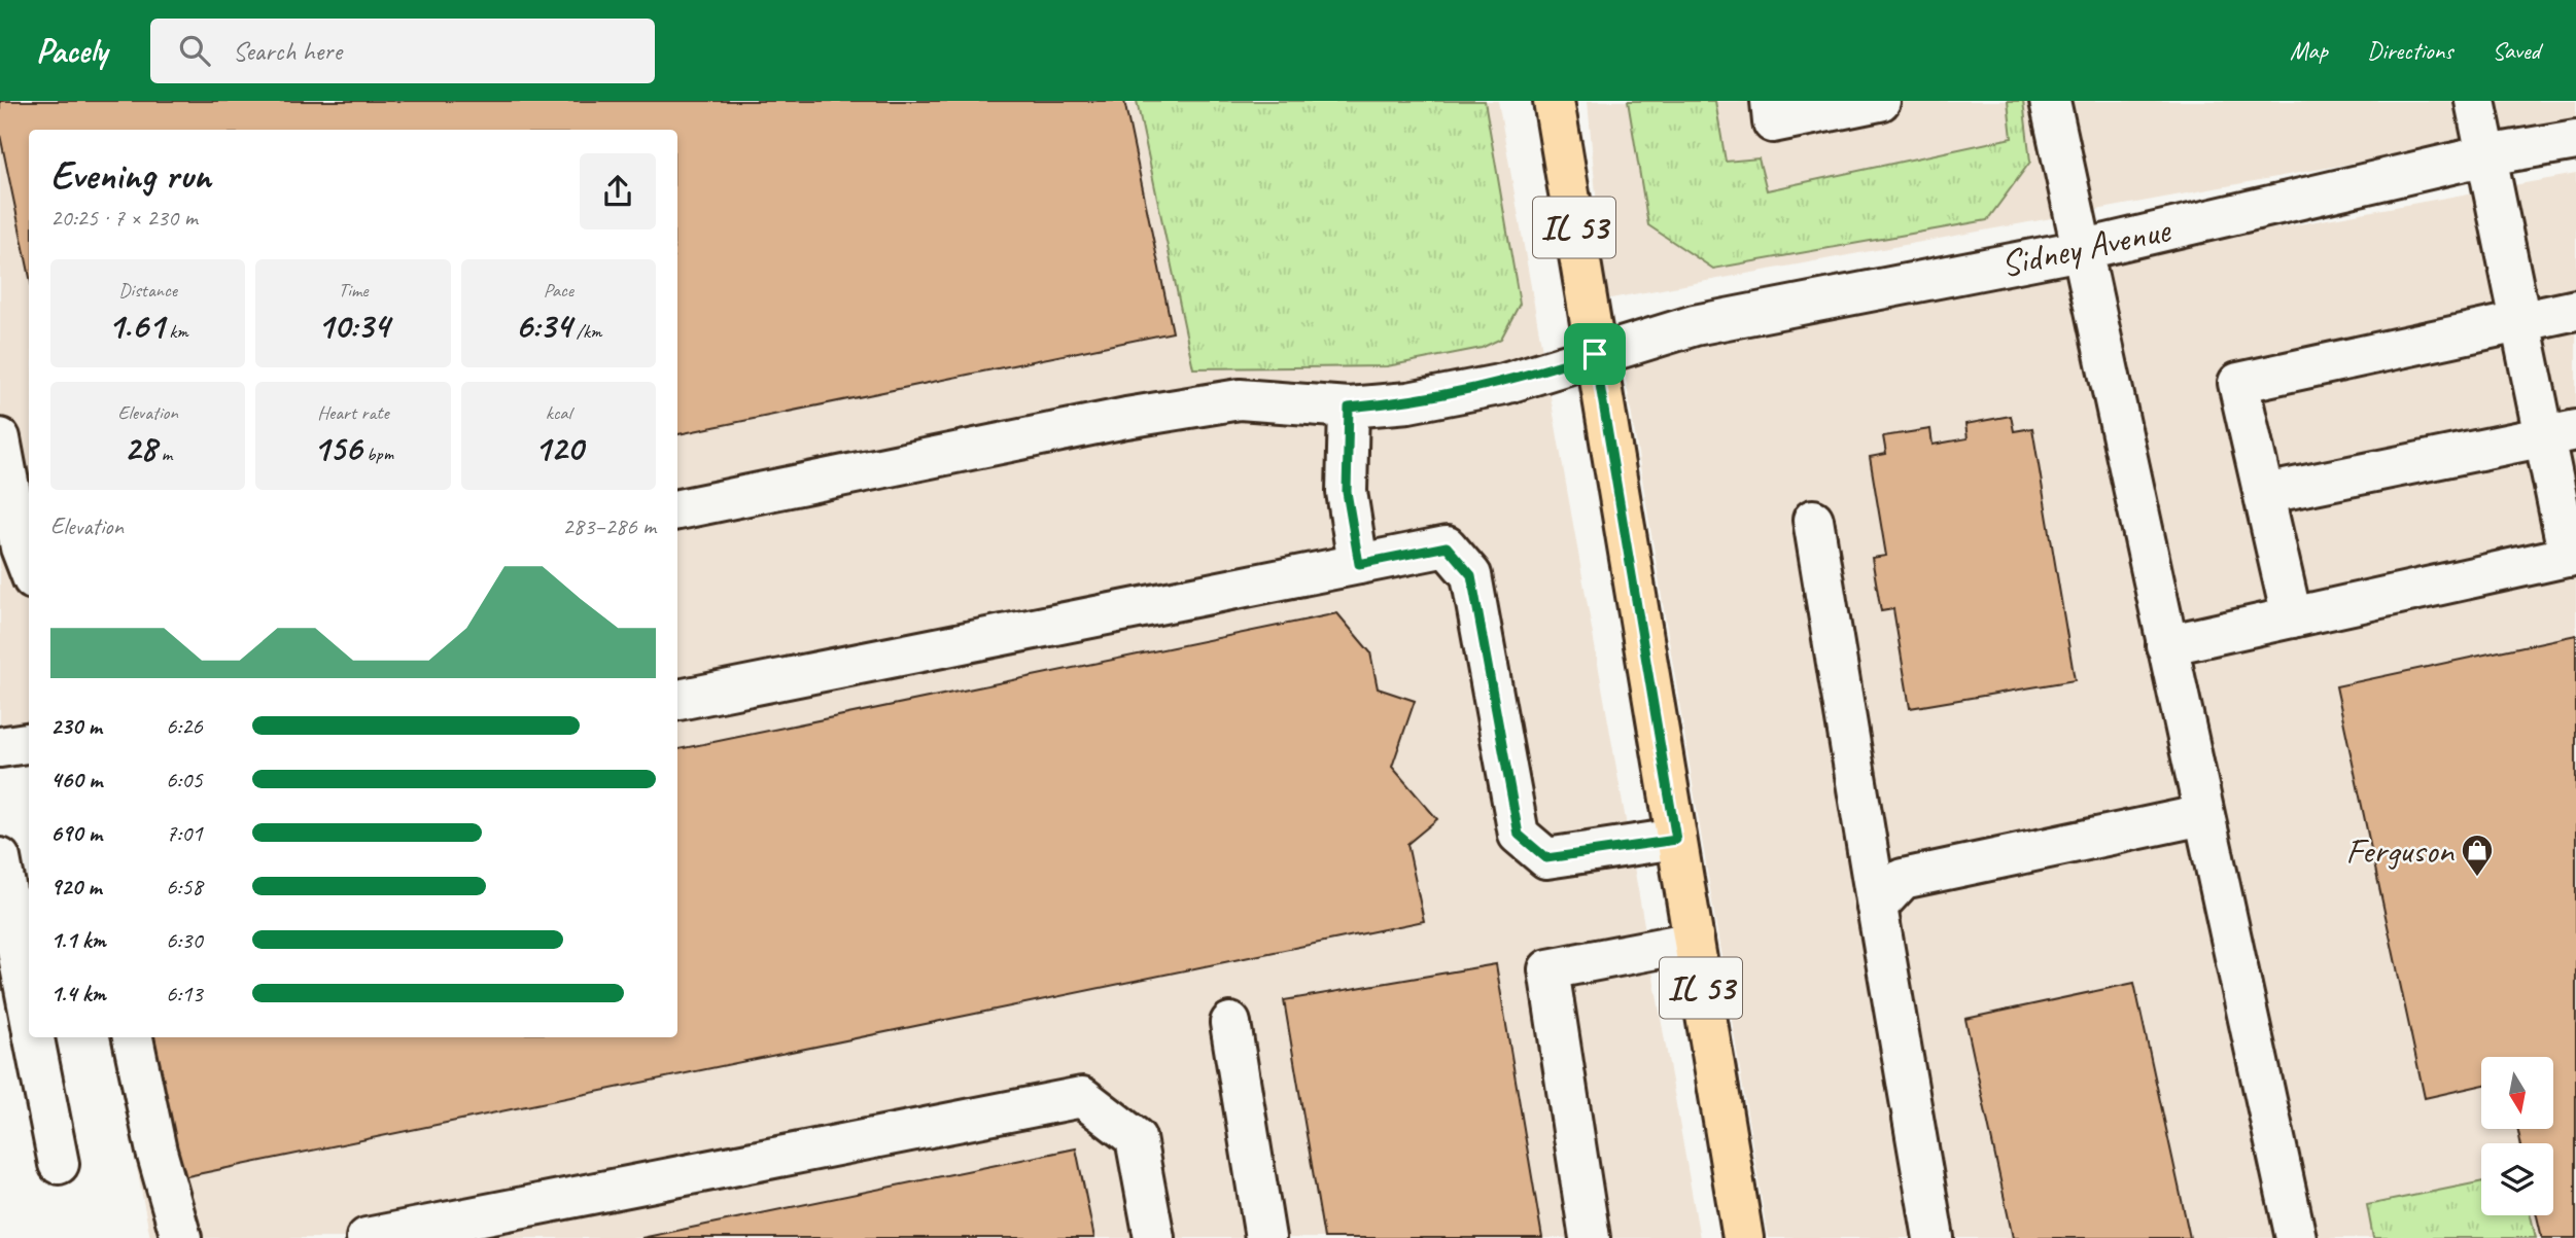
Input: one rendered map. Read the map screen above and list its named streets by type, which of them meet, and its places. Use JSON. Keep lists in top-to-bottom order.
{
  "streets": {
    "main road": ["IL 53"],
    "street": ["Sidney Avenue"]
  },
  "crossings": [
    ["IL 53", "Sidney Avenue"]
  ],
  "places": {
    "shop": ["Ferguson"]
  },
  "north": "bottom",
  "page": {
    "header": "Pacely",
    "search": "Search here",
    "nav": ["Map", "Directions", "Saved"],
    "heading": ["Evening run", "20:25 · 7 × 230 m"],
    "stats": [
      ["Distance", "1.61 km"],
      ["Time", "10:34"],
      ["Pace", "6:34 /km"],
      ["Elevation", "28 m"],
      ["Heart rate", "156 bpm"],
      ["kcal", "120"]
    ],
    "chart": ["Elevation", "283–286 m"],
    "list": [
      {
        "name": "230 m",
        "note": "6:26"
      },
      {
        "name": "460 m",
        "note": "6:05"
      },
      {
        "name": "690 m",
        "note": "7:01"
      },
      {
        "name": "920 m",
        "note": "6:58"
      },
      {
        "name": "1.1 km",
        "note": "6:30"
      },
      {
        "name": "1.4 km",
        "note": "6:13"
      }
    ]
  }
}
